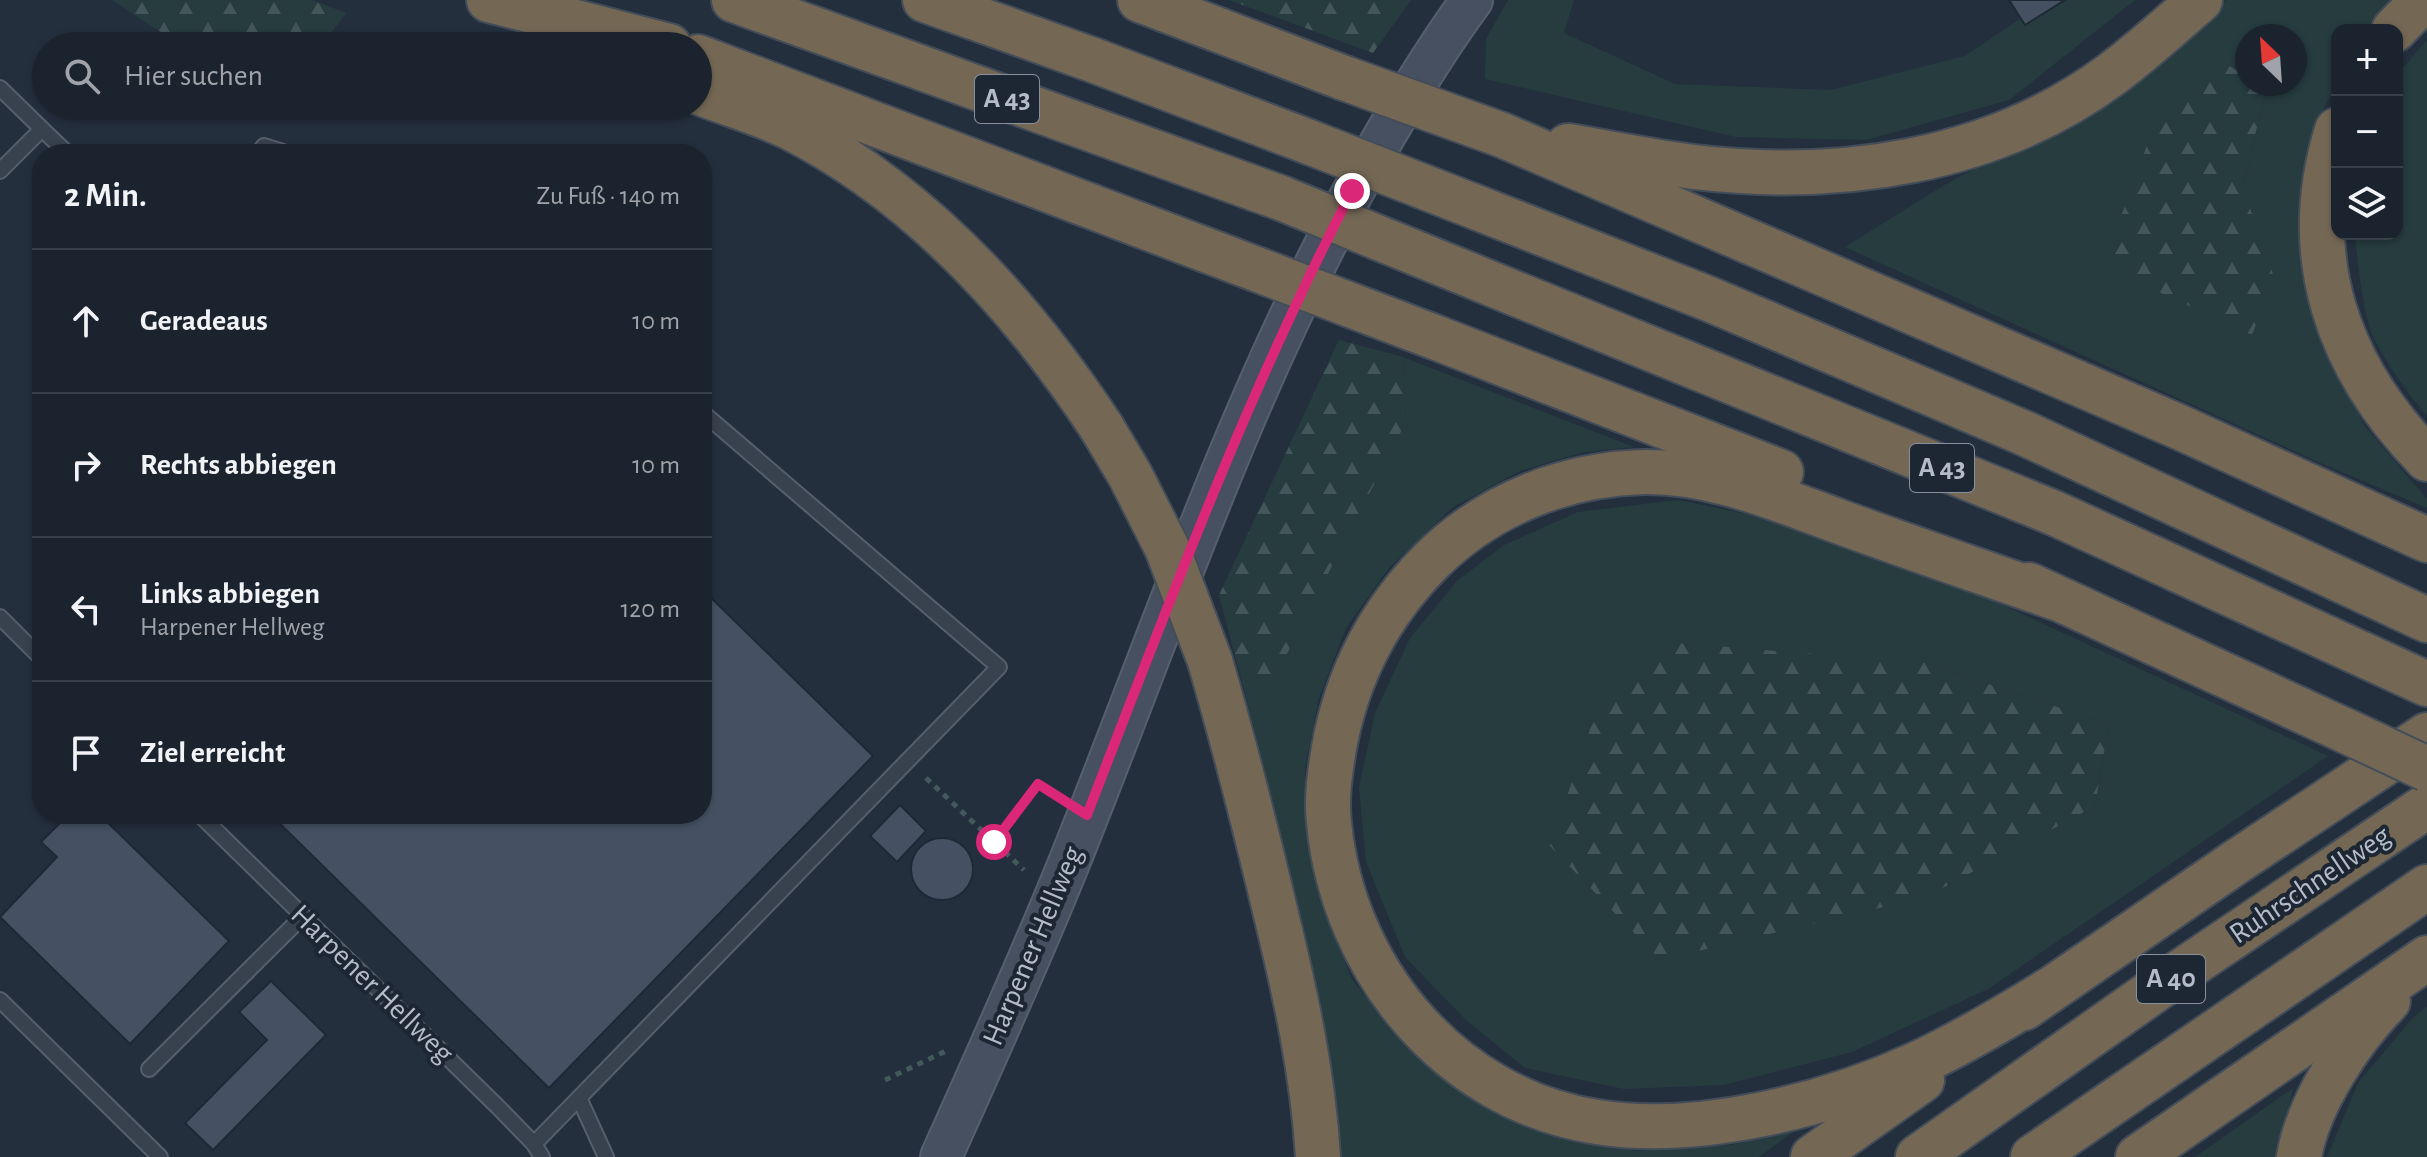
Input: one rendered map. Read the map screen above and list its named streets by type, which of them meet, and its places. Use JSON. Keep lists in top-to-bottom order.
{
  "streets": {
    "highway": ["A 43", "Ruhrschnellweg", "A 40"],
    "main road": ["Harpener Hellweg"]
  },
  "north": "top left",
  "page": {
    "map_buttons": ["+", "−"],
    "search": "Hier suchen",
    "heading": ["2 Min.", "Zu Fuß · 140 m"],
    "list": [
      ["Geradeaus", "10 m"],
      ["Rechts abbiegen", "10 m"],
      ["Links abbiegen", "Harpener Hellweg", "120 m"],
      "Ziel erreicht"
    ]
  }
}
